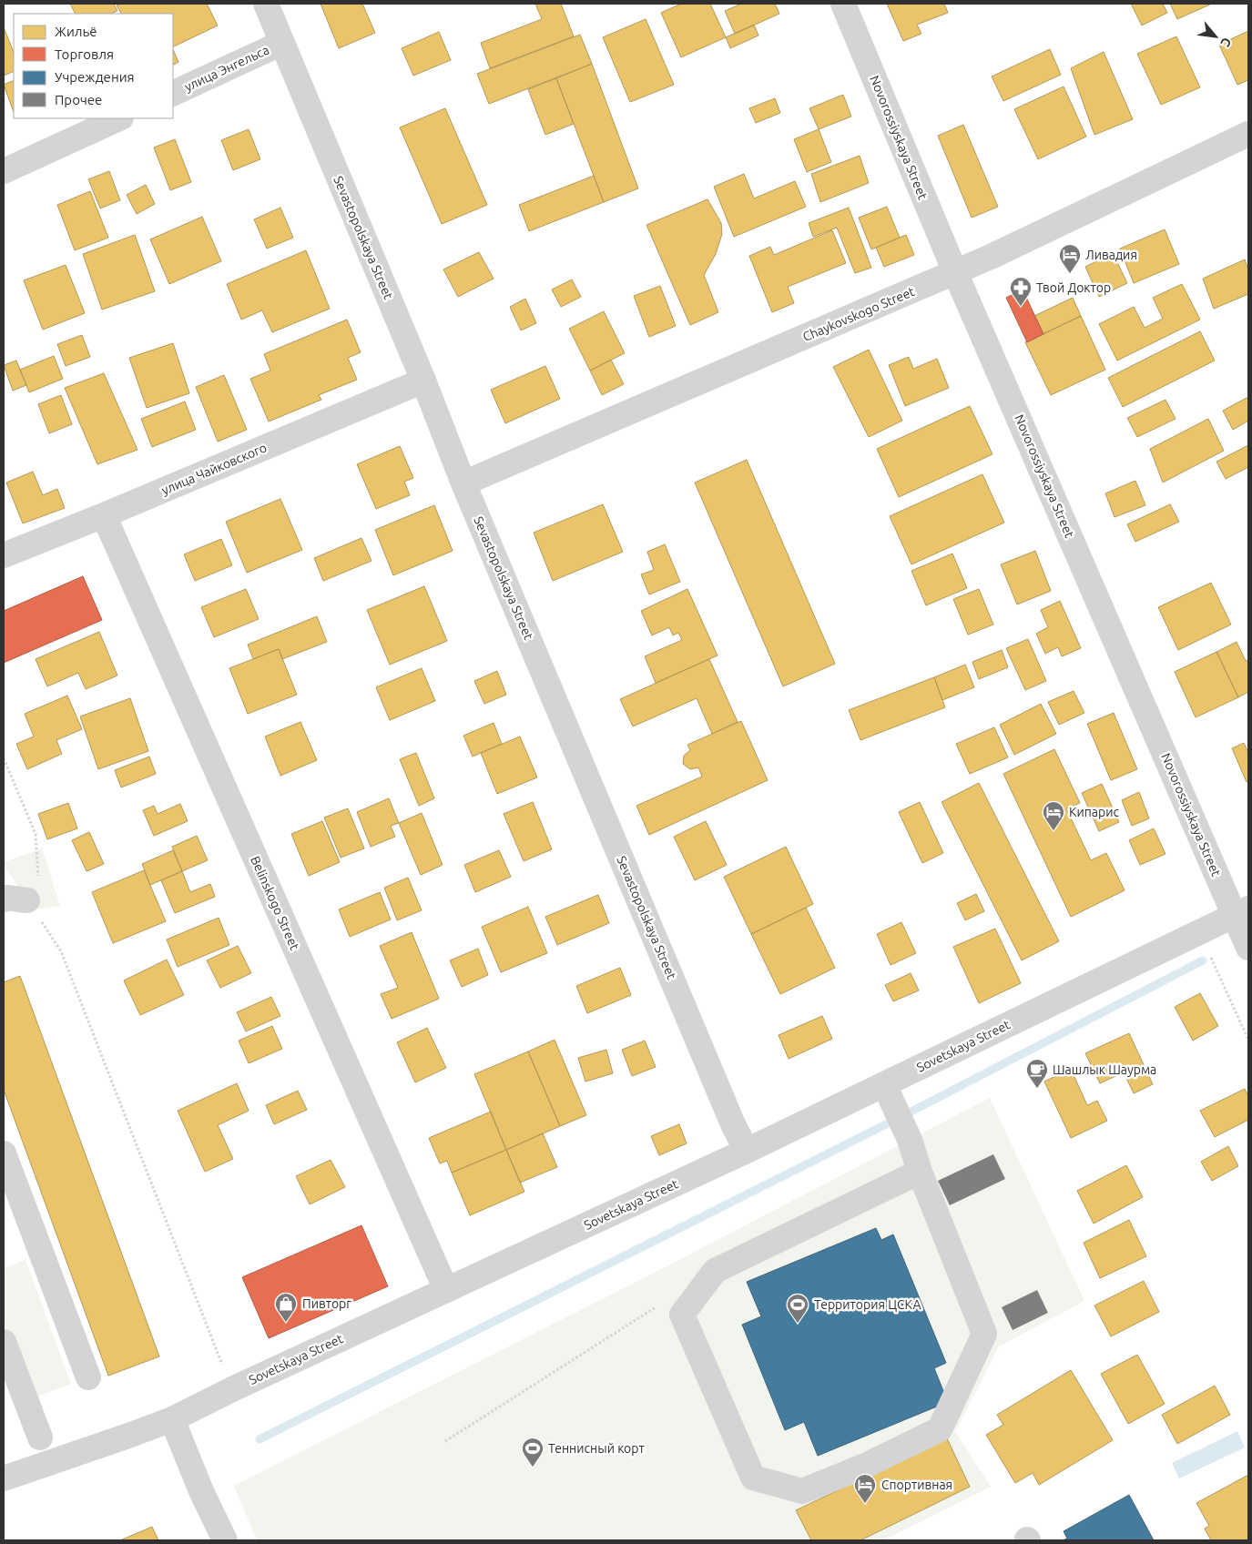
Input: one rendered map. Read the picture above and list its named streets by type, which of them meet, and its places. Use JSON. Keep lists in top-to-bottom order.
{
  "streets": {
    "street": [
      "улица Энгельса",
      "Novorossiyskaya Street",
      "Sevastopolskaya Street",
      "Chaykovskogo Street",
      "улица Чайковского",
      "Belinskogo Street",
      "Sovetskaya Street"
    ]
  },
  "crossings": [
    ["улица Энгельса", "Sevastopolskaya Street"],
    ["Novorossiyskaya Street", "Chaykovskogo Street"],
    ["Novorossiyskaya Street", "Sovetskaya Street"],
    ["Sevastopolskaya Street", "Chaykovskogo Street"],
    ["Sevastopolskaya Street", "улица Чайковского"],
    ["Sevastopolskaya Street", "Sovetskaya Street"],
    ["улица Чайковского", "Belinskogo Street"],
    ["Belinskogo Street", "Sovetskaya Street"]
  ],
  "places": {
    "hotel": ["Ливадия", "Кипарис", "Спортивная"],
    "pharmacy": ["Твой Доктор"],
    "cafe": ["Шашлык Шаурма"],
    "shop": ["Пивторг"],
    "sports": ["Территория ЦСКА", "Теннисный корт"]
  },
  "legend": [
    "Жильё",
    "Торговля",
    "Учреждения",
    "Прочее"
  ],
  "north": "bottom right"
}
